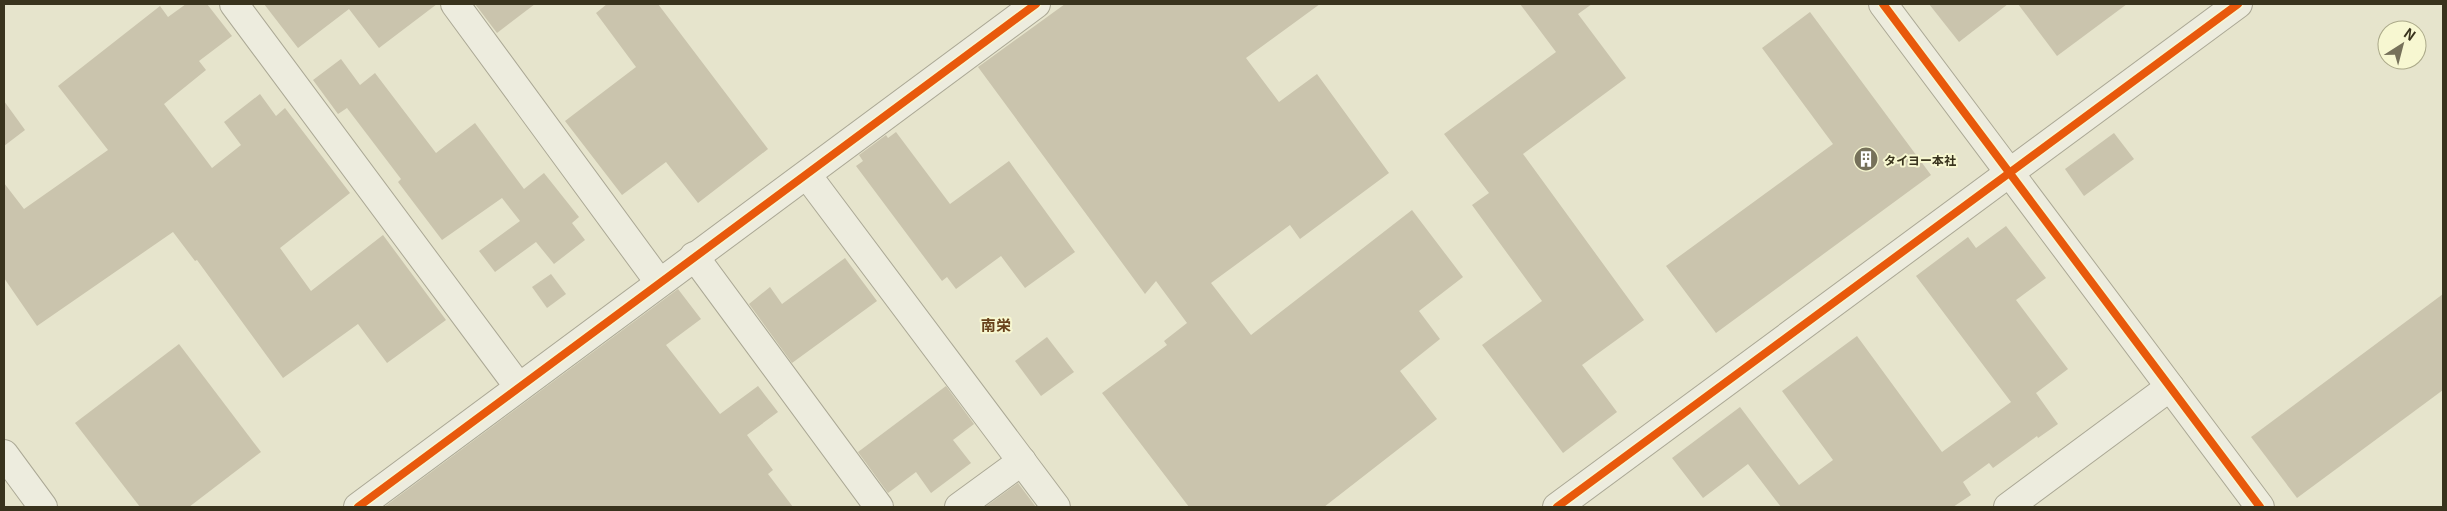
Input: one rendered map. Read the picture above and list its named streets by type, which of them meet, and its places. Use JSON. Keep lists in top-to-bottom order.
{
  "districts": ["南栄"],
  "places": {
    "building": ["タイヨー本社"]
  },
  "north": "top right"
}
